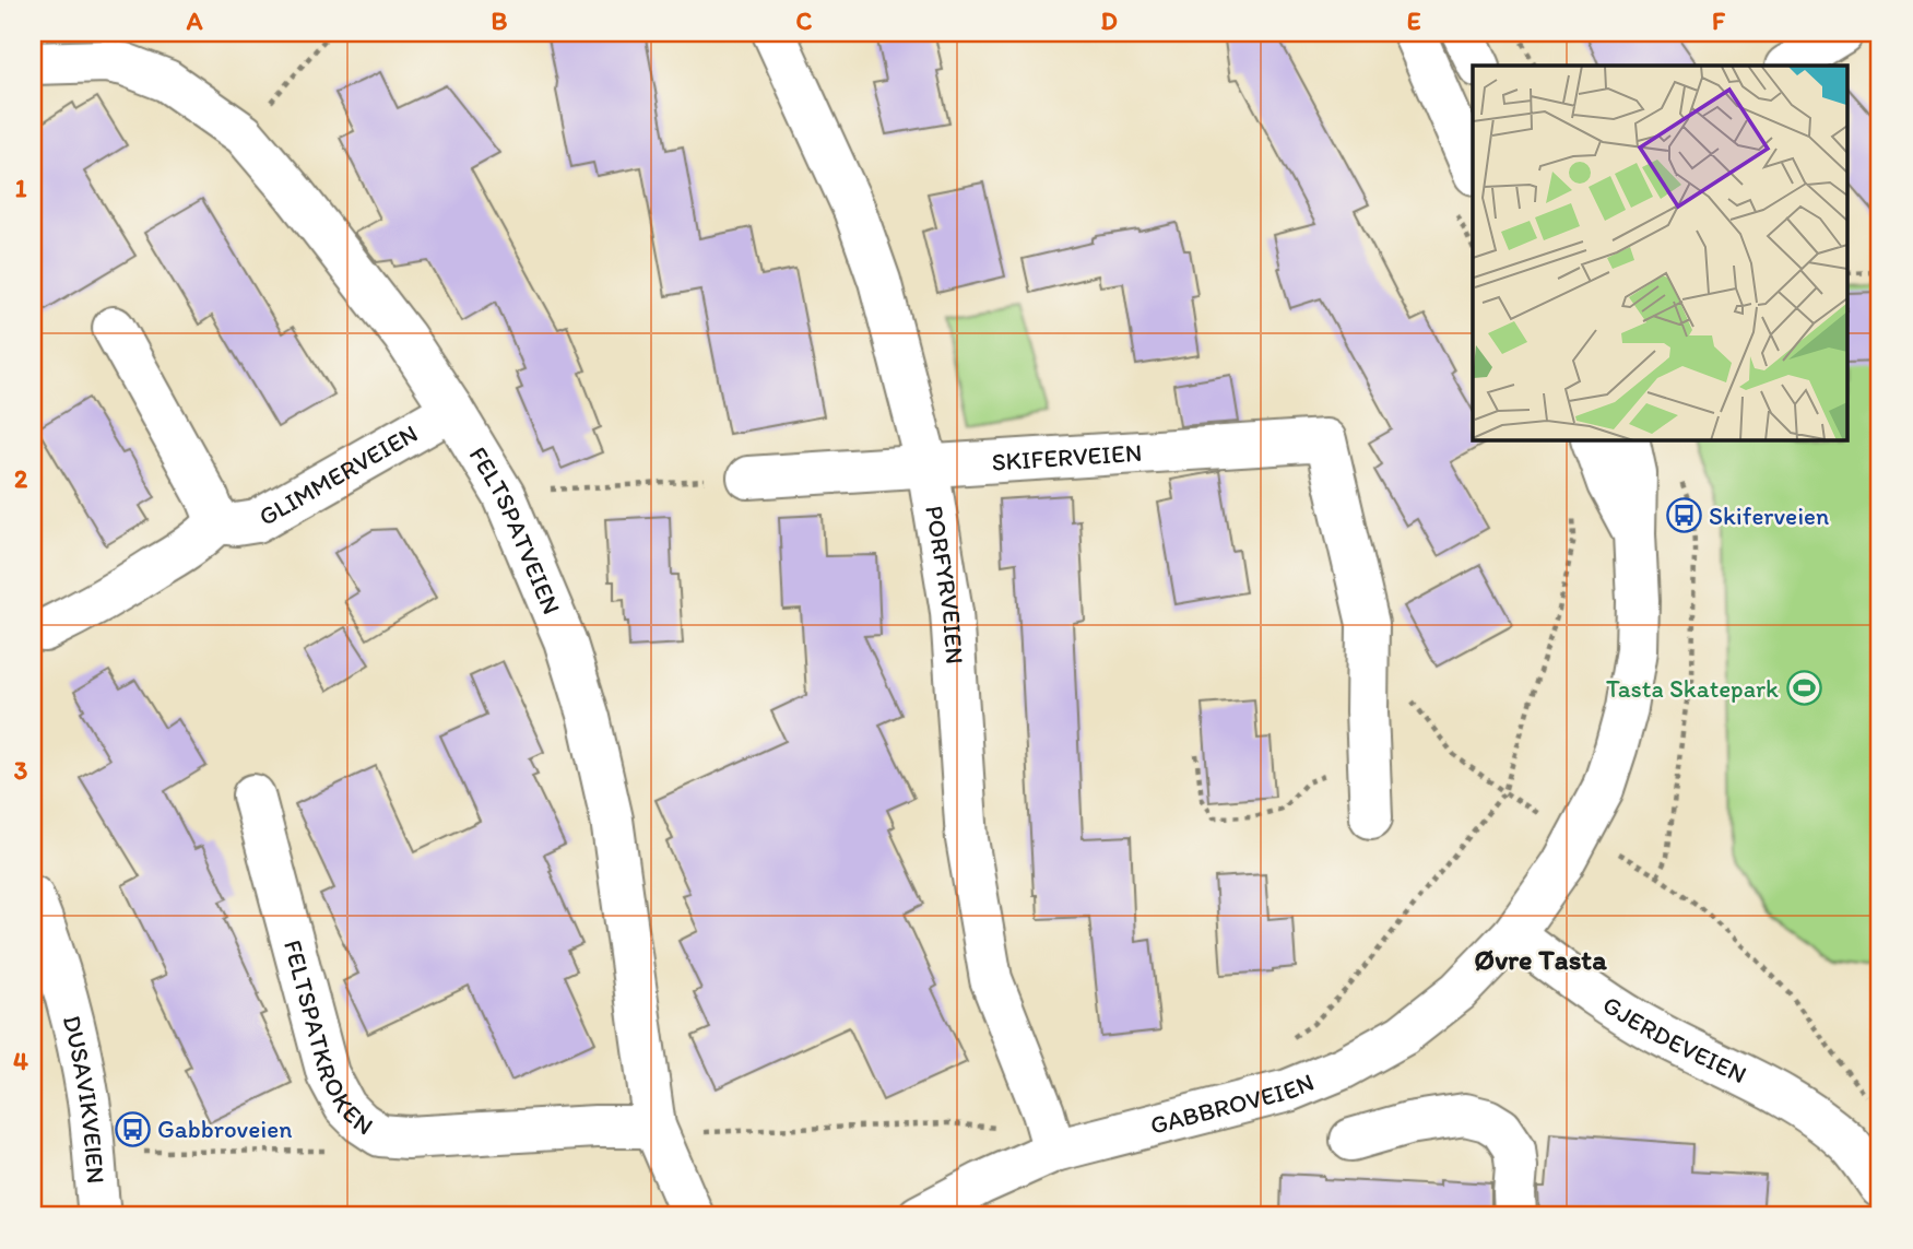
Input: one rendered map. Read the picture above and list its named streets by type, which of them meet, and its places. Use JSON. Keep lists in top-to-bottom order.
{
  "streets": {
    "street": [
      "SKIFERVEIEN",
      "GLIMMERVEIEN",
      "FELTSPATVEIEN",
      "PORFYRVEIEN",
      "FELTSPATKROKEN",
      "GJERDEVEIEN",
      "DUSAVIKVEIEN",
      "GABBROVEIEN"
    ]
  },
  "crossings": [
    ["SKIFERVEIEN", "PORFYRVEIEN"],
    ["GLIMMERVEIEN", "FELTSPATVEIEN"],
    ["FELTSPATVEIEN", "FELTSPATKROKEN"],
    ["PORFYRVEIEN", "GABBROVEIEN"],
    ["GJERDEVEIEN", "GABBROVEIEN"]
  ],
  "districts": ["Øvre Tasta"],
  "places": {
    "bus stop": ["Skiferveien", "Gabbroveien"],
    "sports": ["Tasta Skatepark"]
  },
  "grid": {
    "columns": [
      "A",
      "B",
      "C",
      "D",
      "E",
      "F"
    ],
    "rows": [
      "1",
      "2",
      "3",
      "4"
    ]
  }
}
